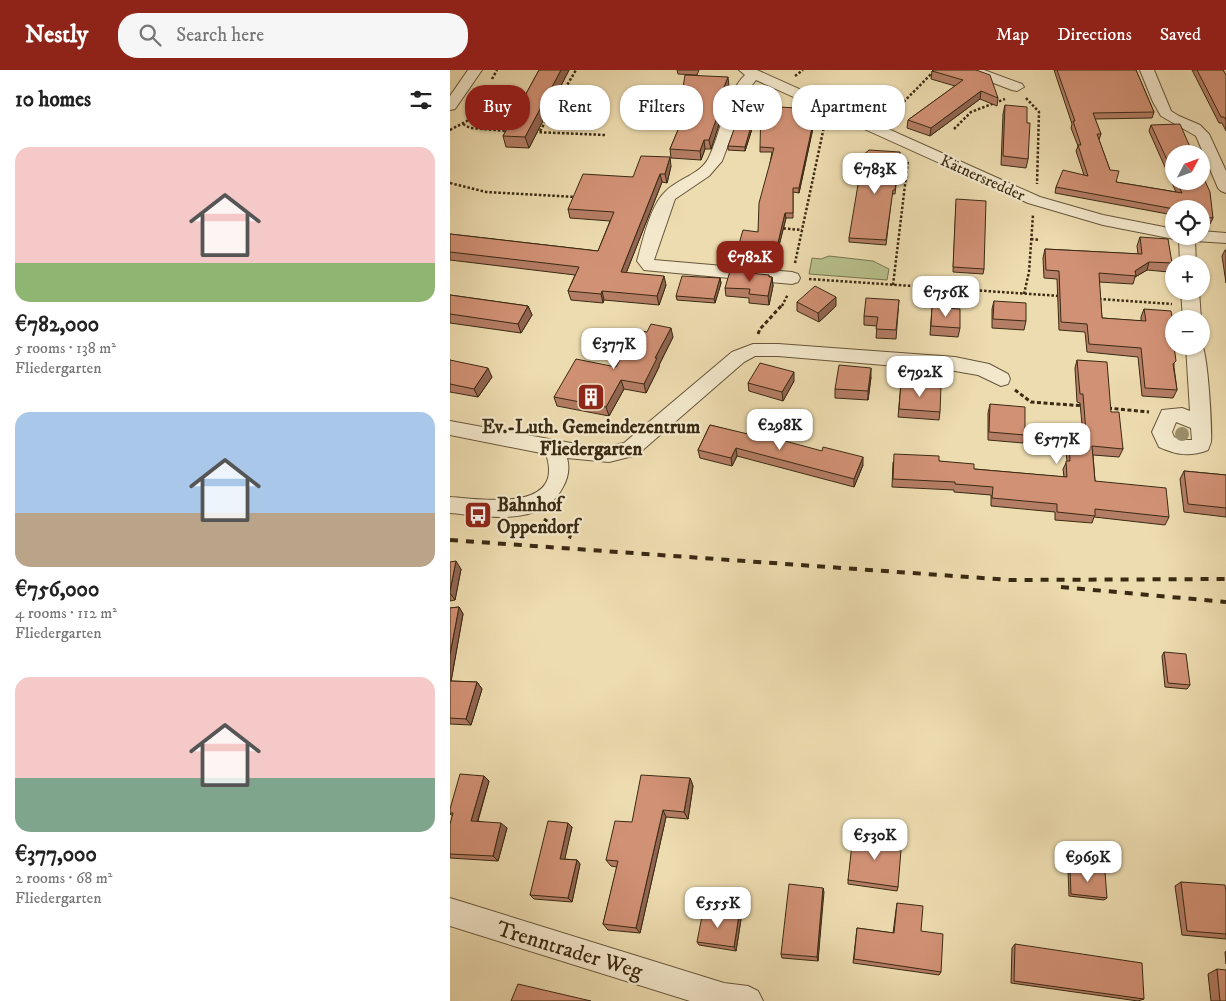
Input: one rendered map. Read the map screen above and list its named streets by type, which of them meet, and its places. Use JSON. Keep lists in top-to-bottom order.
{
  "streets": {
    "street": ["Kätnersredder", "Trenntrader Weg"]
  },
  "places": {
    "building": ["Ev.-Luth. Gemeindezentrum Fliedergarten"],
    "bus stop": ["Bahnhof Oppendorf"]
  },
  "north": "top right",
  "page": {
    "header": "Nestly",
    "search": "Search here",
    "nav": ["Map", "Directions", "Saved"],
    "heading": "10 homes",
    "chip": [
      "Buy",
      "Rent",
      "Filters",
      "New",
      "Apartment"
    ],
    "list": [
      {
        "name": "€782,000",
        "note": "5 rooms · 138 m² · Fliedergarten"
      },
      {
        "name": "€756,000",
        "note": "4 rooms · 112 m² · Fliedergarten"
      },
      {
        "name": "€377,000",
        "note": "2 rooms · 68 m² · Fliedergarten"
      }
    ],
    "map_buttons": ["+", "−"],
    "price": [
      "€783K",
      "€782K",
      "€756K",
      "€377K",
      "€792K",
      "€298K",
      "€577K",
      "€530K",
      "€969K",
      "€555K"
    ]
  }
}
